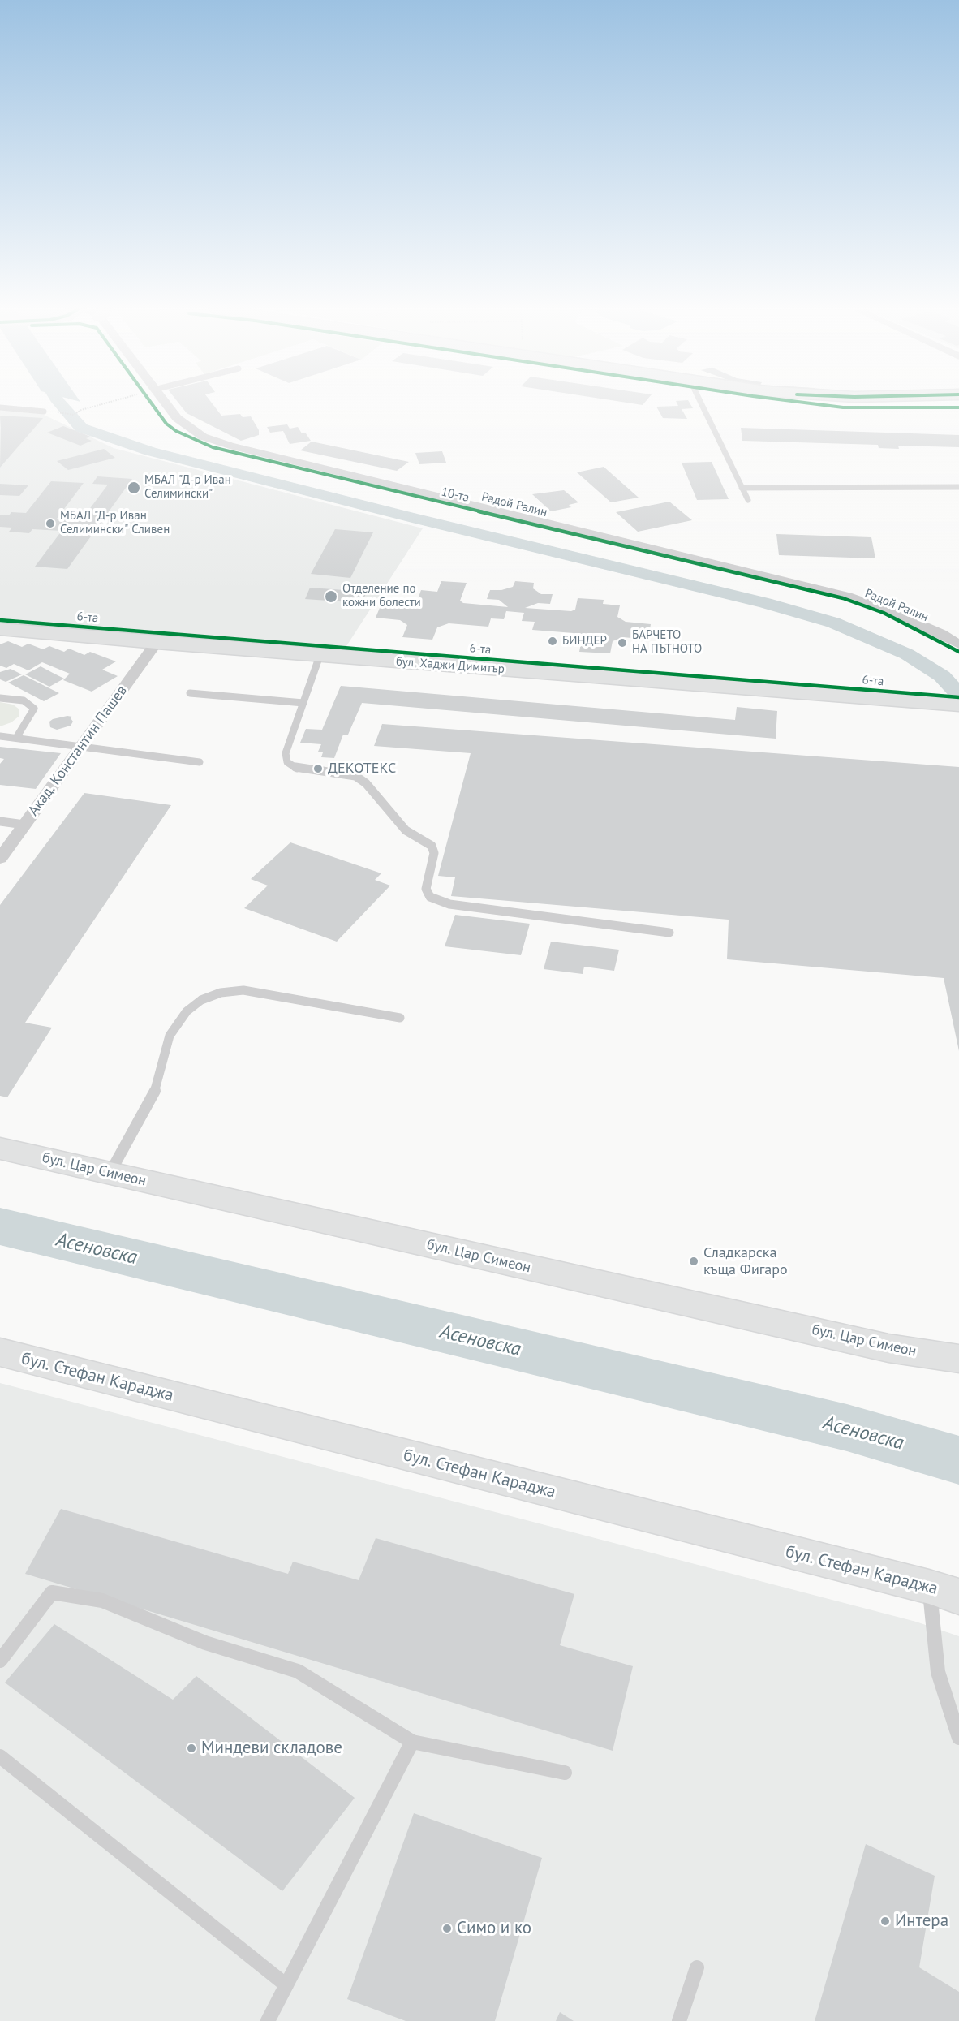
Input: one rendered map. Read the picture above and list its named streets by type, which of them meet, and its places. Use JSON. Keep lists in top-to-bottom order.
{
  "streets": {
    "main road": ["бул. Хаджи Димитър", "бул. Цар Симеон", "бул. Стефан Караджа"],
    "street": ["Радой Ралин", "Акад. Константин Пашев"],
    "cycle path": ["10-та", "6-та"]
  },
  "crossings": [
    ["бул. Хаджи Димитър", "Акад. Константин Пашев"]
  ],
  "water": ["Асеновска"],
  "places": [
    "МБАЛ \"Д-р Иван Селимински\"",
    "МБАЛ \"Д-р Иван Селимински\" Сливен",
    "Отделение по кожни болести",
    "БИНДЕР",
    "БАРЧЕТО НА ПЪТНОТО",
    "ДЕКОТЕКС",
    "Сладкарска къща Фигаро",
    "Миндеви складове",
    "Интера",
    "Симо и ко"
  ]
}
